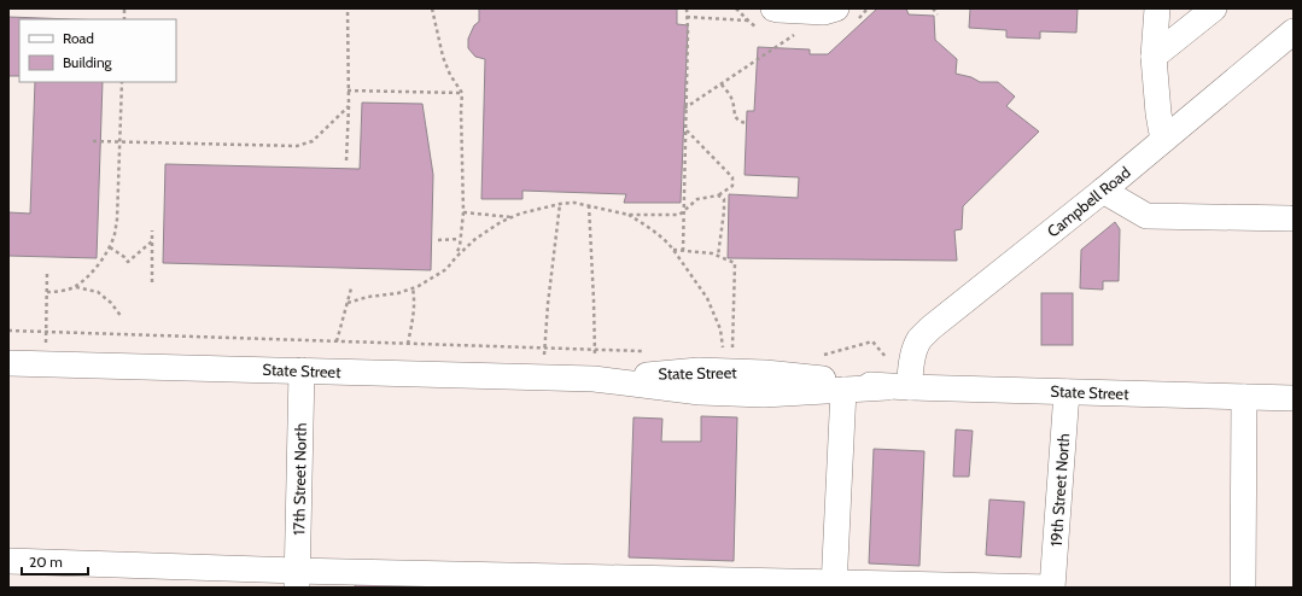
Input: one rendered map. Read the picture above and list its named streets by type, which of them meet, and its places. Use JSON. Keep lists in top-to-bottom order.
{
  "streets": {
    "street": [
      "Campbell Road",
      "State Street",
      "17th Street North",
      "19th Street North"
    ]
  },
  "crossings": [
    ["Campbell Road", "State Street"],
    ["State Street", "17th Street North"],
    ["State Street", "19th Street North"]
  ],
  "legend": ["Road", "Building"],
  "scale_bar": "20 m"
}
